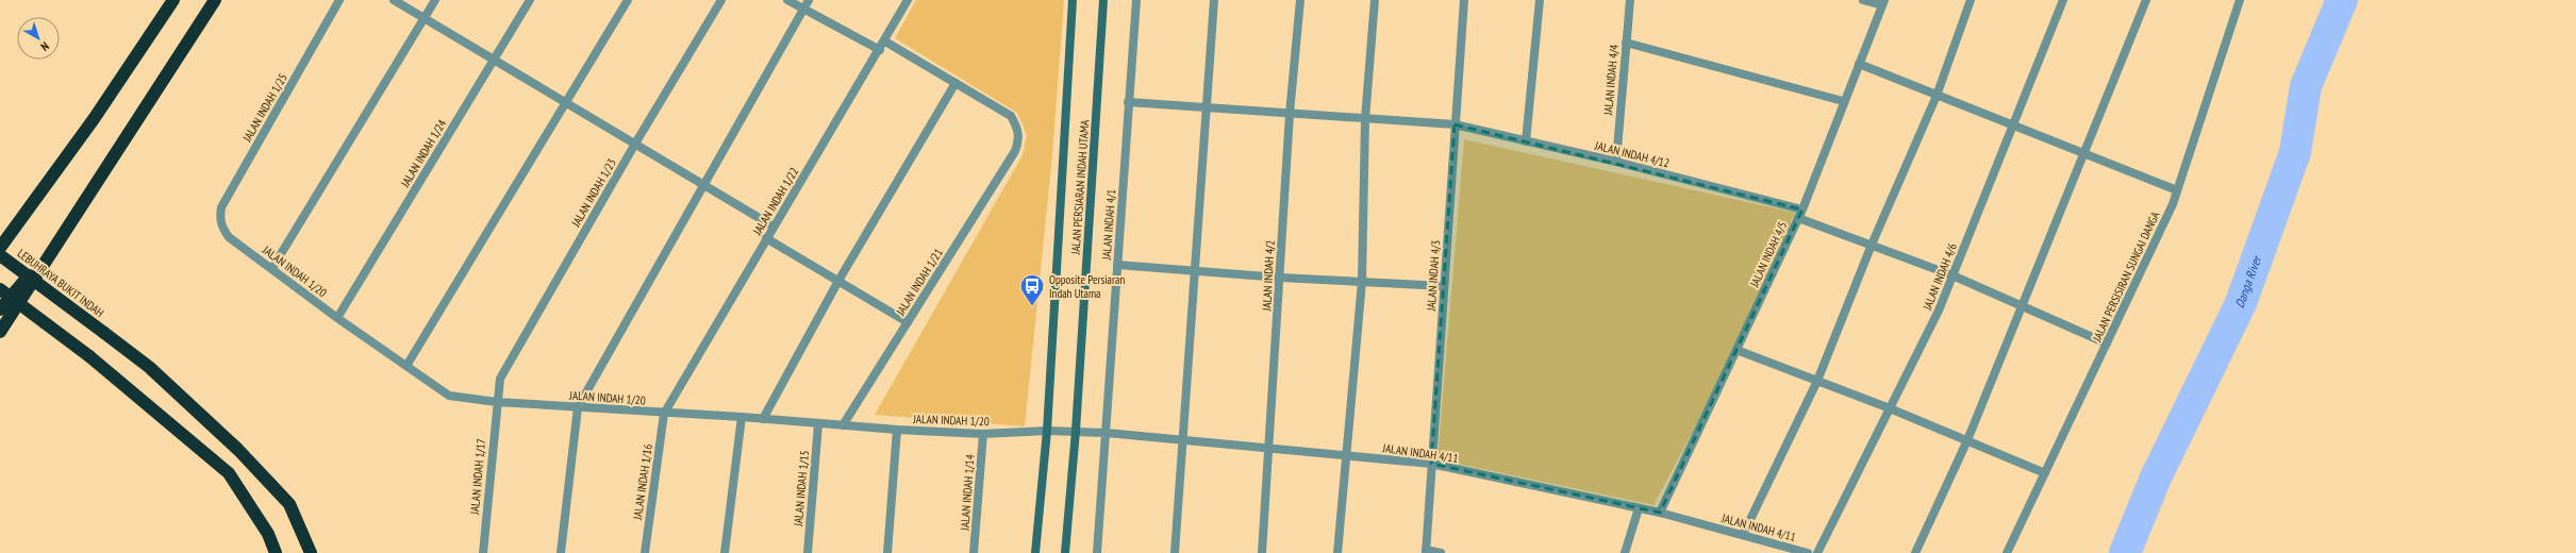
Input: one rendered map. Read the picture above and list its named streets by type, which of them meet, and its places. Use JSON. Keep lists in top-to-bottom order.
{
  "streets": {
    "highway": ["LEBUHRAYA BUKIT INDAH"],
    "main road": ["JALAN PERSIARAN INDAH UTAMA"],
    "street": [
      "JALAN INDAH 4/4",
      "JALAN INDAH 1/25",
      "JALAN INDAH 1/24",
      "JALAN INDAH 4/12",
      "JALAN INDAH 1/23",
      "JALAN INDAH 1/22",
      "JALAN INDAH 4/1",
      "JALAN INDAH 4/5",
      "JALAN INDAH 1/20",
      "JALAN INDAH 4/2",
      "JALAN INDAH 4/3",
      "JALAN INDAH 4/6",
      "JALAN PERSISIRAN SUNGAI DANGA",
      "JALAN INDAH 1/21",
      "JALAN INDAH 4/11",
      "JALAN INDAH 1/17",
      "JALAN INDAH 1/16",
      "JALAN INDAH 1/15",
      "JALAN INDAH 1/14"
    ]
  },
  "crossings": [
    ["JALAN INDAH 4/4", "JALAN INDAH 4/12"],
    ["JALAN INDAH 1/25", "JALAN INDAH 1/20"],
    ["JALAN INDAH 1/24", "JALAN INDAH 1/20"],
    ["JALAN INDAH 4/12", "JALAN INDAH 4/1"],
    ["JALAN INDAH 4/12", "JALAN INDAH 4/5"],
    ["JALAN INDAH 4/12", "JALAN INDAH 4/2"],
    ["JALAN INDAH 4/12", "JALAN INDAH 4/3"],
    ["JALAN INDAH 4/12", "JALAN INDAH 4/6"],
    ["JALAN INDAH 4/12", "JALAN PERSISIRAN SUNGAI DANGA"],
    ["JALAN PERSIARAN INDAH UTAMA", "JALAN INDAH 1/20"],
    ["JALAN PERSIARAN INDAH UTAMA", "JALAN INDAH 4/11"],
    ["JALAN INDAH 1/23", "JALAN INDAH 1/20"],
    ["JALAN INDAH 1/23", "JALAN INDAH 1/17"],
    ["JALAN INDAH 1/22", "JALAN INDAH 1/20"],
    ["JALAN INDAH 1/22", "JALAN INDAH 1/16"],
    ["JALAN INDAH 4/1", "JALAN INDAH 4/11"],
    ["JALAN INDAH 4/5", "JALAN INDAH 4/11"],
    ["JALAN INDAH 1/20", "JALAN INDAH 1/21"],
    ["JALAN INDAH 1/20", "JALAN INDAH 4/11"],
    ["JALAN INDAH 1/20", "JALAN INDAH 1/17"],
    ["JALAN INDAH 1/20", "JALAN INDAH 1/16"],
    ["JALAN INDAH 1/20", "JALAN INDAH 1/15"],
    ["JALAN INDAH 1/20", "JALAN INDAH 1/14"],
    ["JALAN INDAH 4/2", "JALAN INDAH 4/11"],
    ["JALAN INDAH 4/3", "JALAN INDAH 4/11"]
  ],
  "water": ["Danga River"],
  "places": {
    "bus stop": ["Opposite Persiaran Indah Utama"]
  },
  "north": "bottom right"
}
